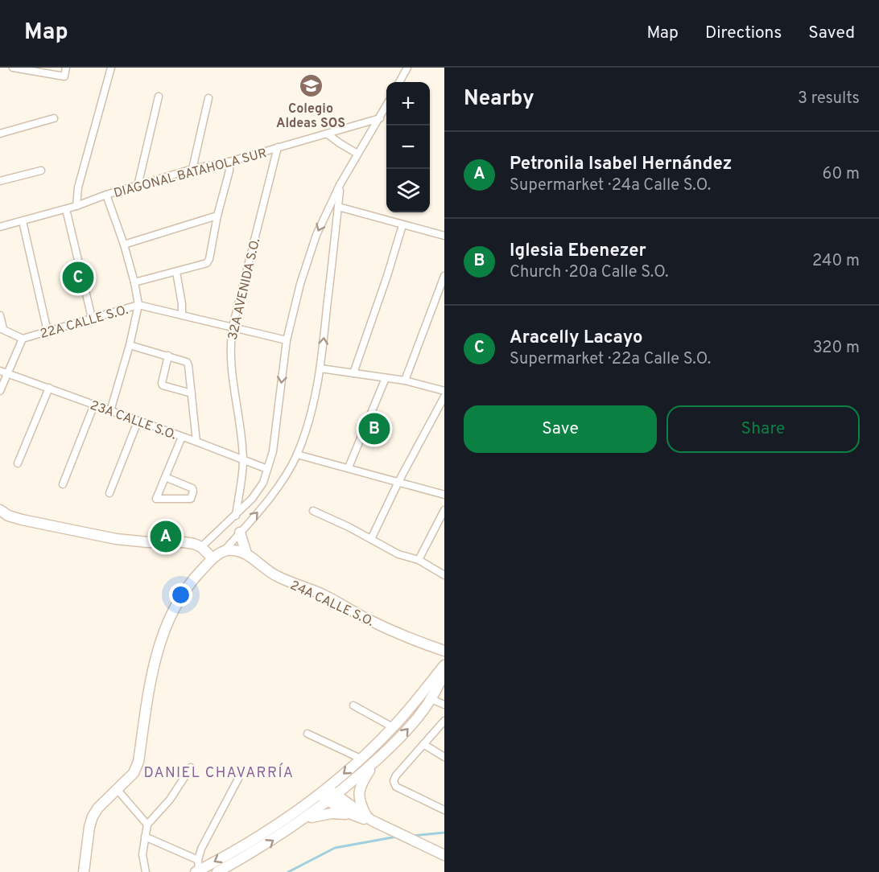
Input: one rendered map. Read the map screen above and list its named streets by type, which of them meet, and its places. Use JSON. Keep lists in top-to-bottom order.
{
  "streets": {
    "street": [
      "DIAGONAL BATAHOLA SUR",
      "32A AVENIDA S.O.",
      "22A CALLE S.O.",
      "23A CALLE S.O.",
      "24A CALLE S.O."
    ]
  },
  "crossings": [
    ["DIAGONAL BATAHOLA SUR", "32A AVENIDA S.O."],
    ["32A AVENIDA S.O.", "22A CALLE S.O."],
    ["32A AVENIDA S.O.", "23A CALLE S.O."]
  ],
  "districts": ["DANIEL CHAVARRÍA"],
  "places": {
    "school or university": ["Colegio Aldeas SOS"]
  },
  "page": {
    "header": "Map",
    "nav": ["Map", "Directions", "Saved"],
    "heading": ["Nearby", "3 results"],
    "map_buttons": ["+", "−"],
    "list": [
      {
        "mark": "A",
        "name": "Petronila Isabel Hernández",
        "note": "Supermarket · 24a Calle S.O.",
        "value": "60 m"
      },
      {
        "mark": "B",
        "name": "Iglesia Ebenezer",
        "note": "Church · 20a Calle S.O.",
        "value": "240 m"
      },
      {
        "mark": "C",
        "name": "Aracelly Lacayo",
        "note": "Supermarket · 22a Calle S.O.",
        "value": "320 m"
      }
    ],
    "pins": ["C", "B", "A"],
    "buttons": ["Save", "Share"]
  }
}
